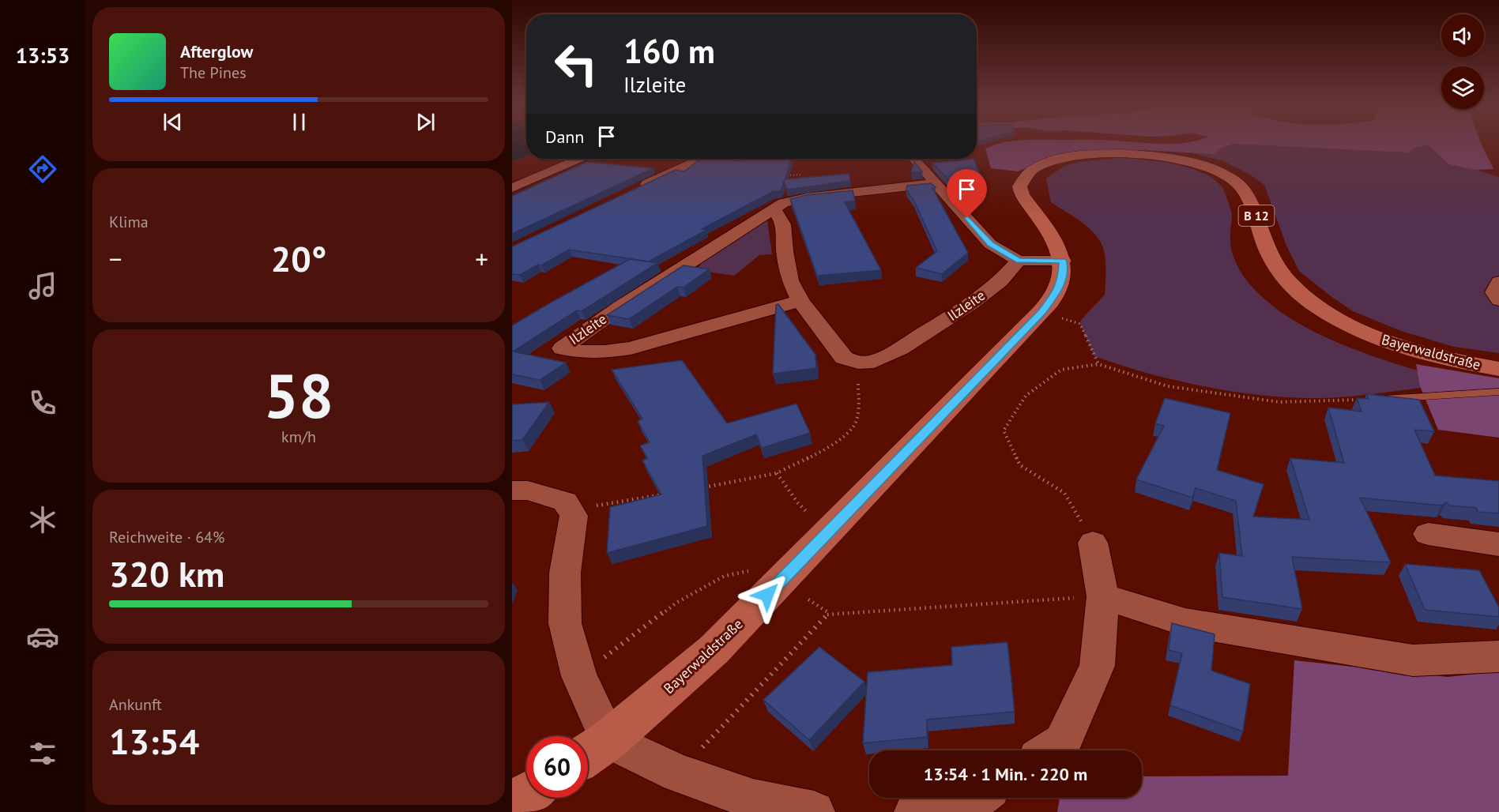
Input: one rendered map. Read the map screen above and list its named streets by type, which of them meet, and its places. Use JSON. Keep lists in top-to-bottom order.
{
  "streets": {
    "main road": ["B 12", "Bayerwaldstraße"],
    "street": ["Ilzleite"]
  },
  "page": {
    "tabs": "13:53",
    "turn": ["160 m", "Ilzleite"],
    "song": ["Afterglow", "The Pines"],
    "then": "Dann",
    "tile": [
      "Klima",
      ["58", "km/h"],
      ["Reichweite · 64%", "320 km"],
      ["Ankunft", "13:54"]
    ],
    "heat": ["−", "20°", "+"],
    "limit": "60",
    "trip": "13:54 · 1 Min. · 220 m"
  }
}
